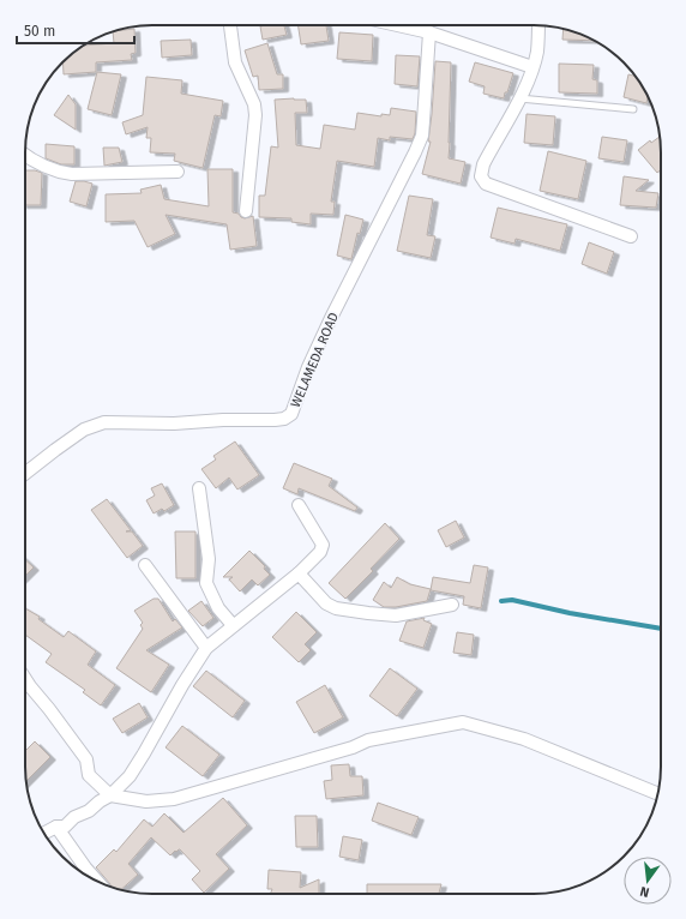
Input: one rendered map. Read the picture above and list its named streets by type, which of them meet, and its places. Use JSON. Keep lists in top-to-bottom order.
{
  "streets": {
    "street": ["WELAMEDA ROAD"]
  },
  "scale_bar": "50 m",
  "north": "bottom"
}
